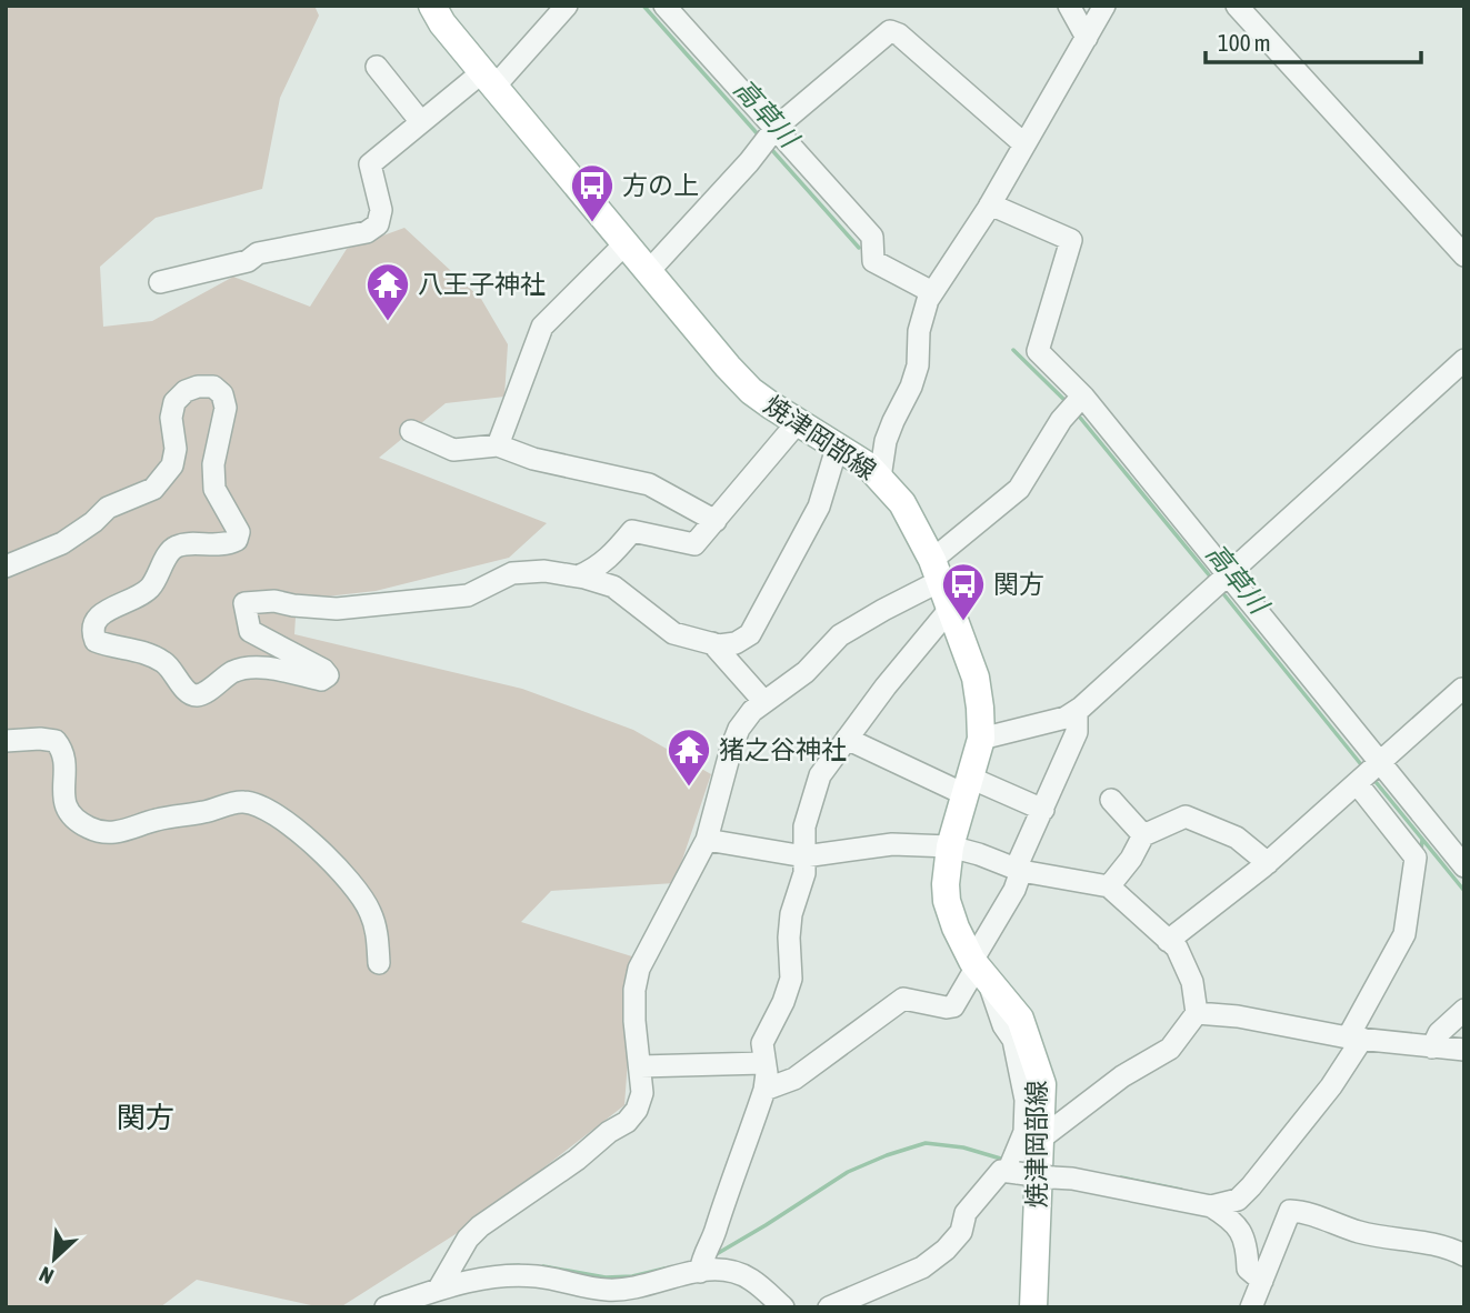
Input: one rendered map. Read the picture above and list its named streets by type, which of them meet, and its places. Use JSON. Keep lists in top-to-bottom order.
{
  "streets": {
    "main road": ["焼津岡部線"]
  },
  "districts": ["関方"],
  "water": ["高草川"],
  "places": {
    "bus stop": ["方の上", "関方"],
    "temple": ["八王子神社", "猪之谷神社"]
  },
  "scale_bar": "100 m",
  "north": "bottom left"
}
